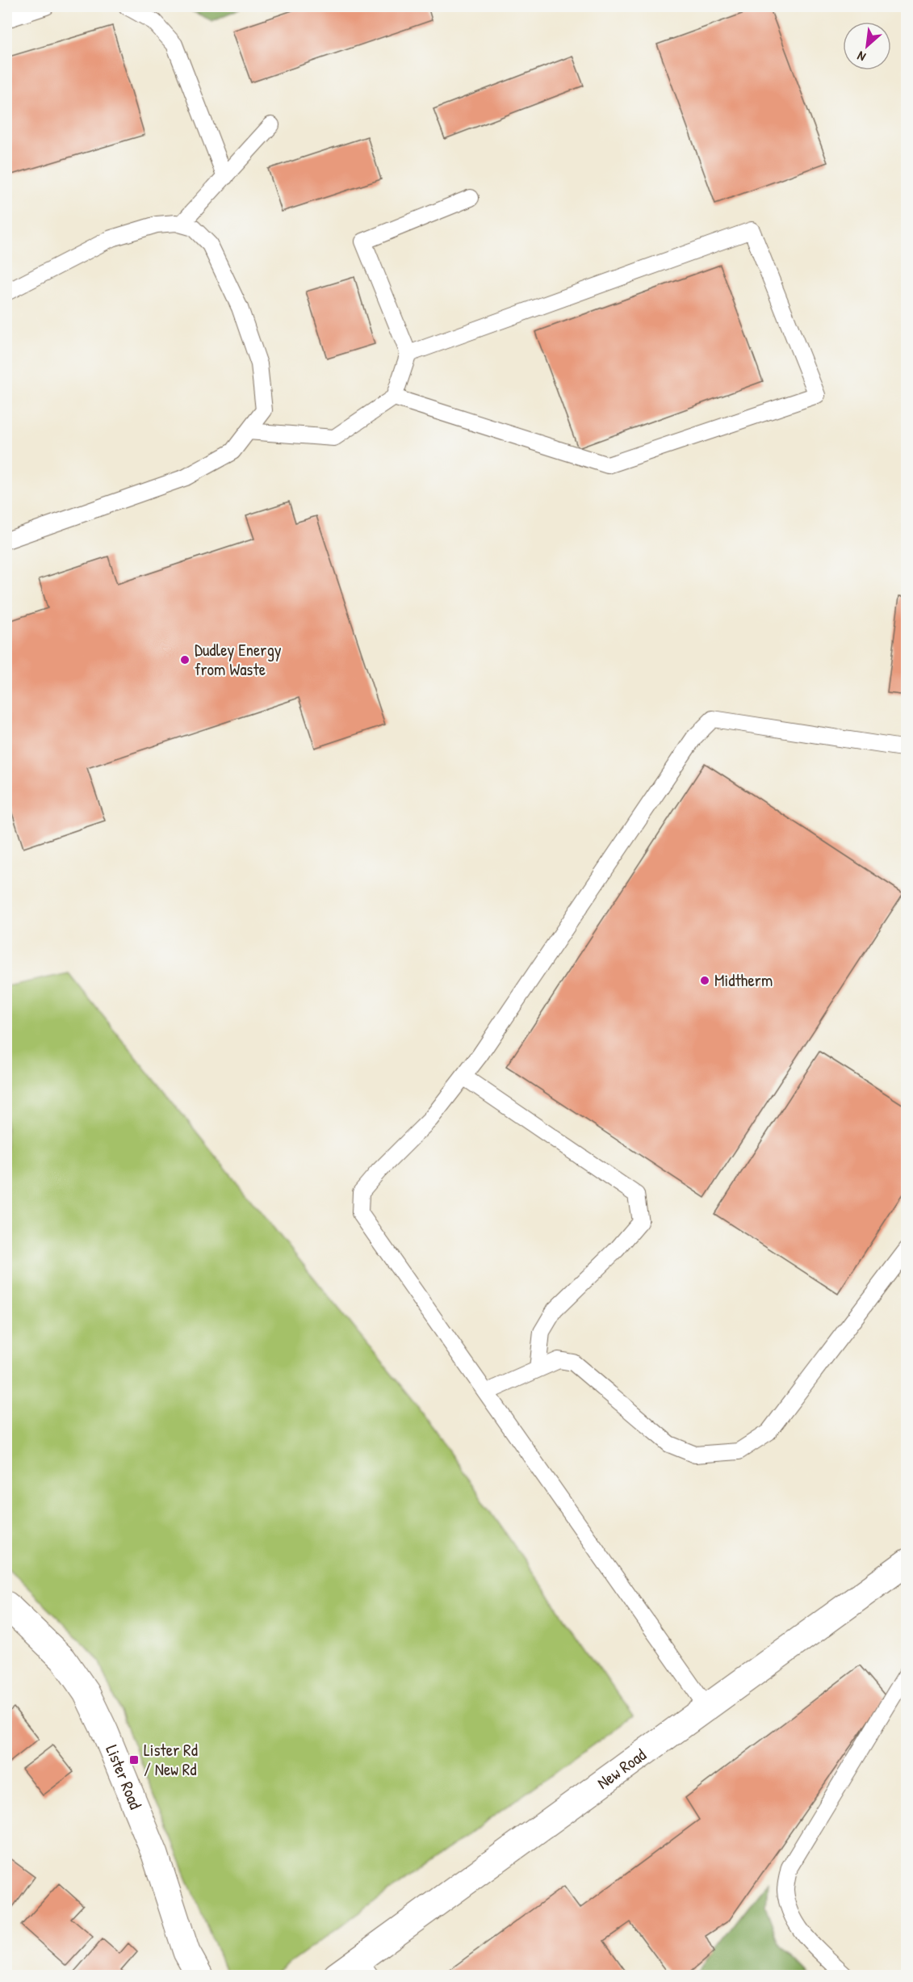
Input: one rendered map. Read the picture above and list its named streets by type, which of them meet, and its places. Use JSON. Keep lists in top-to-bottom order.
{
  "streets": {
    "street": ["New Road", "Lister Road"]
  },
  "places": {
    "other": ["Dudley Energy from Waste", "Midtherm"],
    "transit": ["Lister Rd / New Rd"]
  },
  "north": "bottom left"
}
